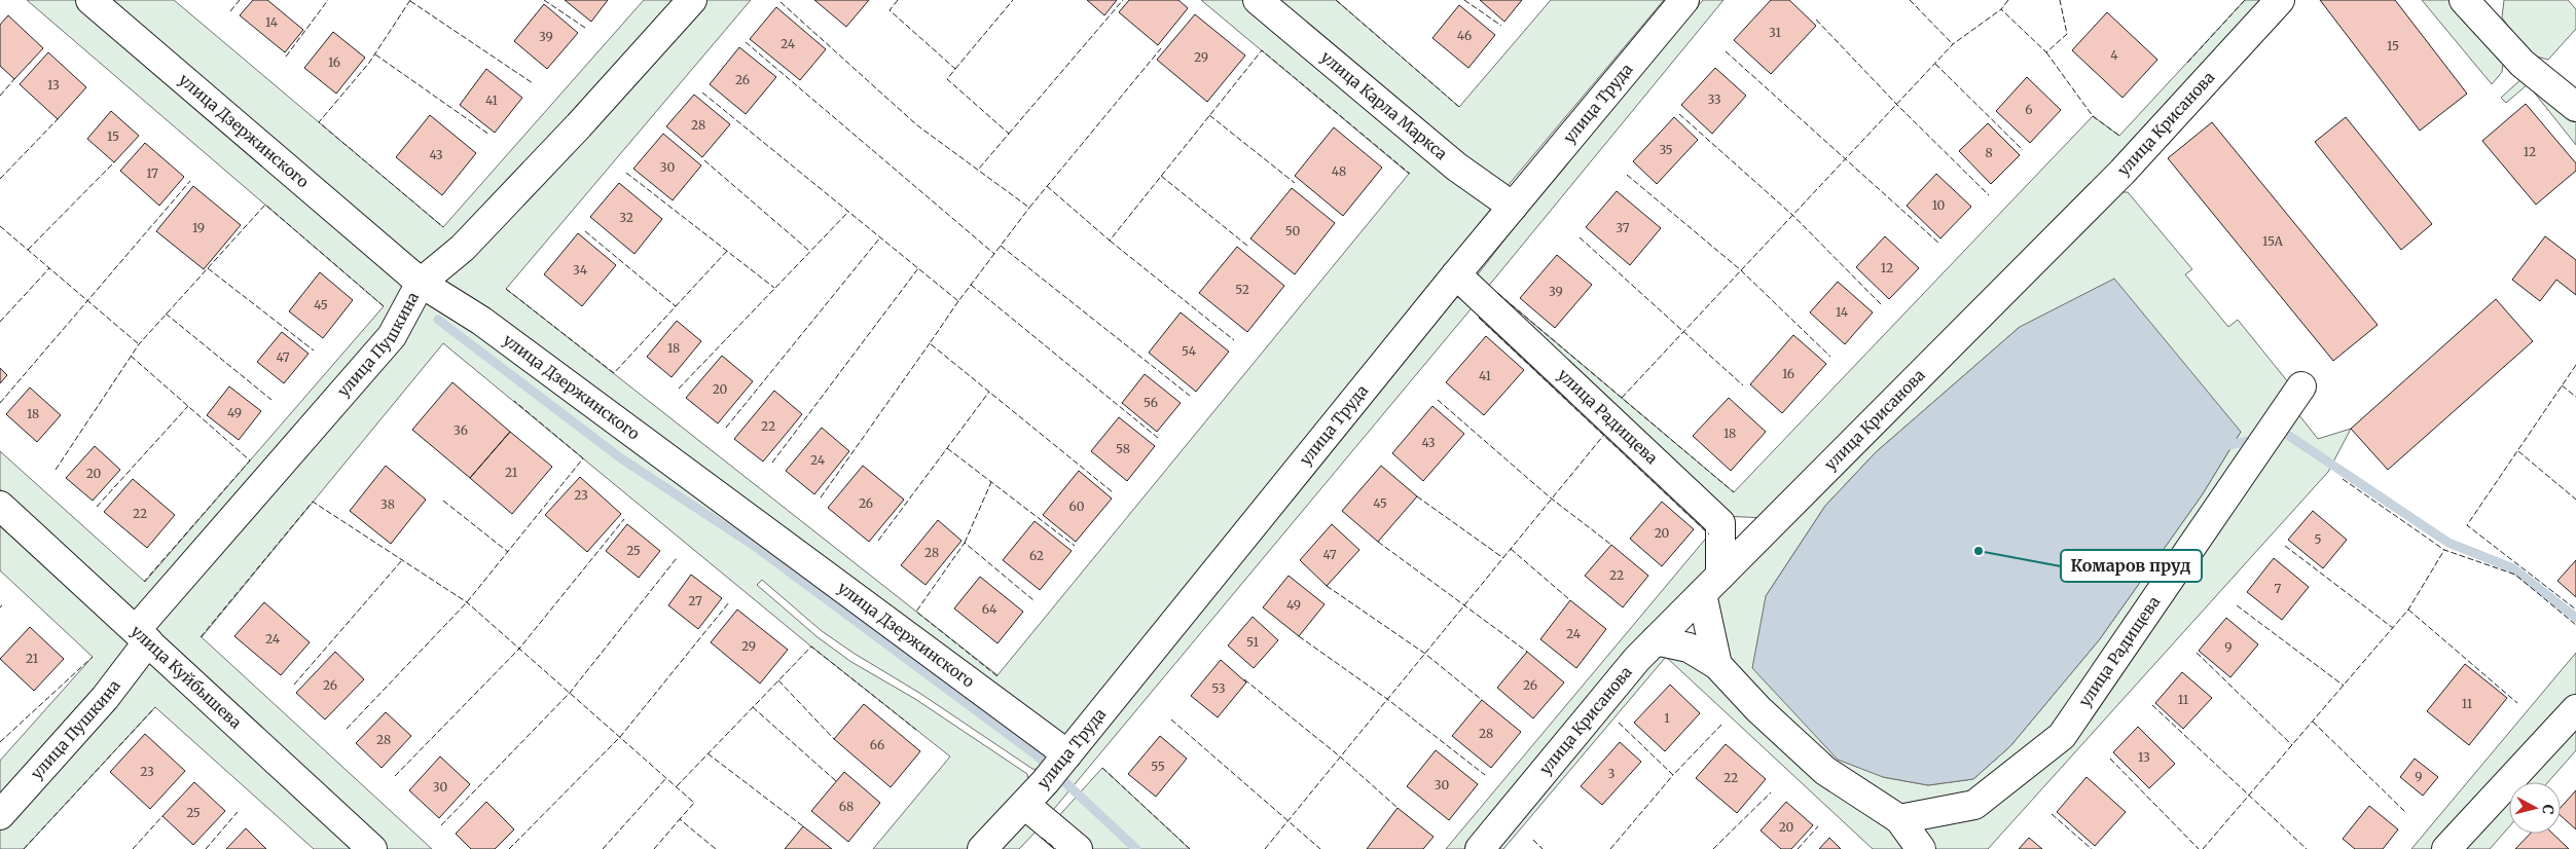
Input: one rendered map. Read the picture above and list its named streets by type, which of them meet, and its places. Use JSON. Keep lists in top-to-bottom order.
{
  "streets": {
    "street": [
      "улица Труда",
      "улица Карла Маркса",
      "улица Крисанова",
      "улица Дзержинского",
      "улица Пушкина",
      "улица Радищева",
      "улица Куйбышева"
    ]
  },
  "crossings": [
    ["улица Труда", "улица Карла Маркса"],
    ["улица Труда", "улица Дзержинского"],
    ["улица Труда", "улица Радищева"],
    ["улица Дзержинского", "улица Пушкина"],
    ["улица Пушкина", "улица Куйбышева"]
  ],
  "places": ["Комаров пруд"],
  "house_numbers": [
    "14",
    "31",
    "46",
    "39",
    "24",
    "15",
    "4",
    "29",
    "16",
    "26",
    "13",
    "33",
    "41",
    "6",
    "28",
    "15",
    "35",
    "12",
    "8",
    "43",
    "30",
    "48",
    "17",
    "10",
    "32",
    "19",
    "37",
    "50",
    "15А",
    "12",
    "34",
    "52",
    "39",
    "45",
    "14",
    "18",
    "54",
    "47",
    "16",
    "41",
    "20",
    "56",
    "49",
    "18",
    "22",
    "36",
    "18",
    "43",
    "58",
    "24",
    "21",
    "20",
    "23",
    "26",
    "45",
    "38",
    "60",
    "22",
    "20",
    "5",
    "25",
    "28",
    "47",
    "62",
    "22",
    "7",
    "27",
    "49",
    "64",
    "24",
    "24",
    "51",
    "29",
    "9",
    "21",
    "26",
    "26",
    "53",
    "11",
    "11",
    "1",
    "28",
    "28",
    "66",
    "13",
    "55",
    "23",
    "3",
    "9",
    "22",
    "30",
    "30",
    "68",
    "25",
    "20"
  ],
  "north": "right"
}
